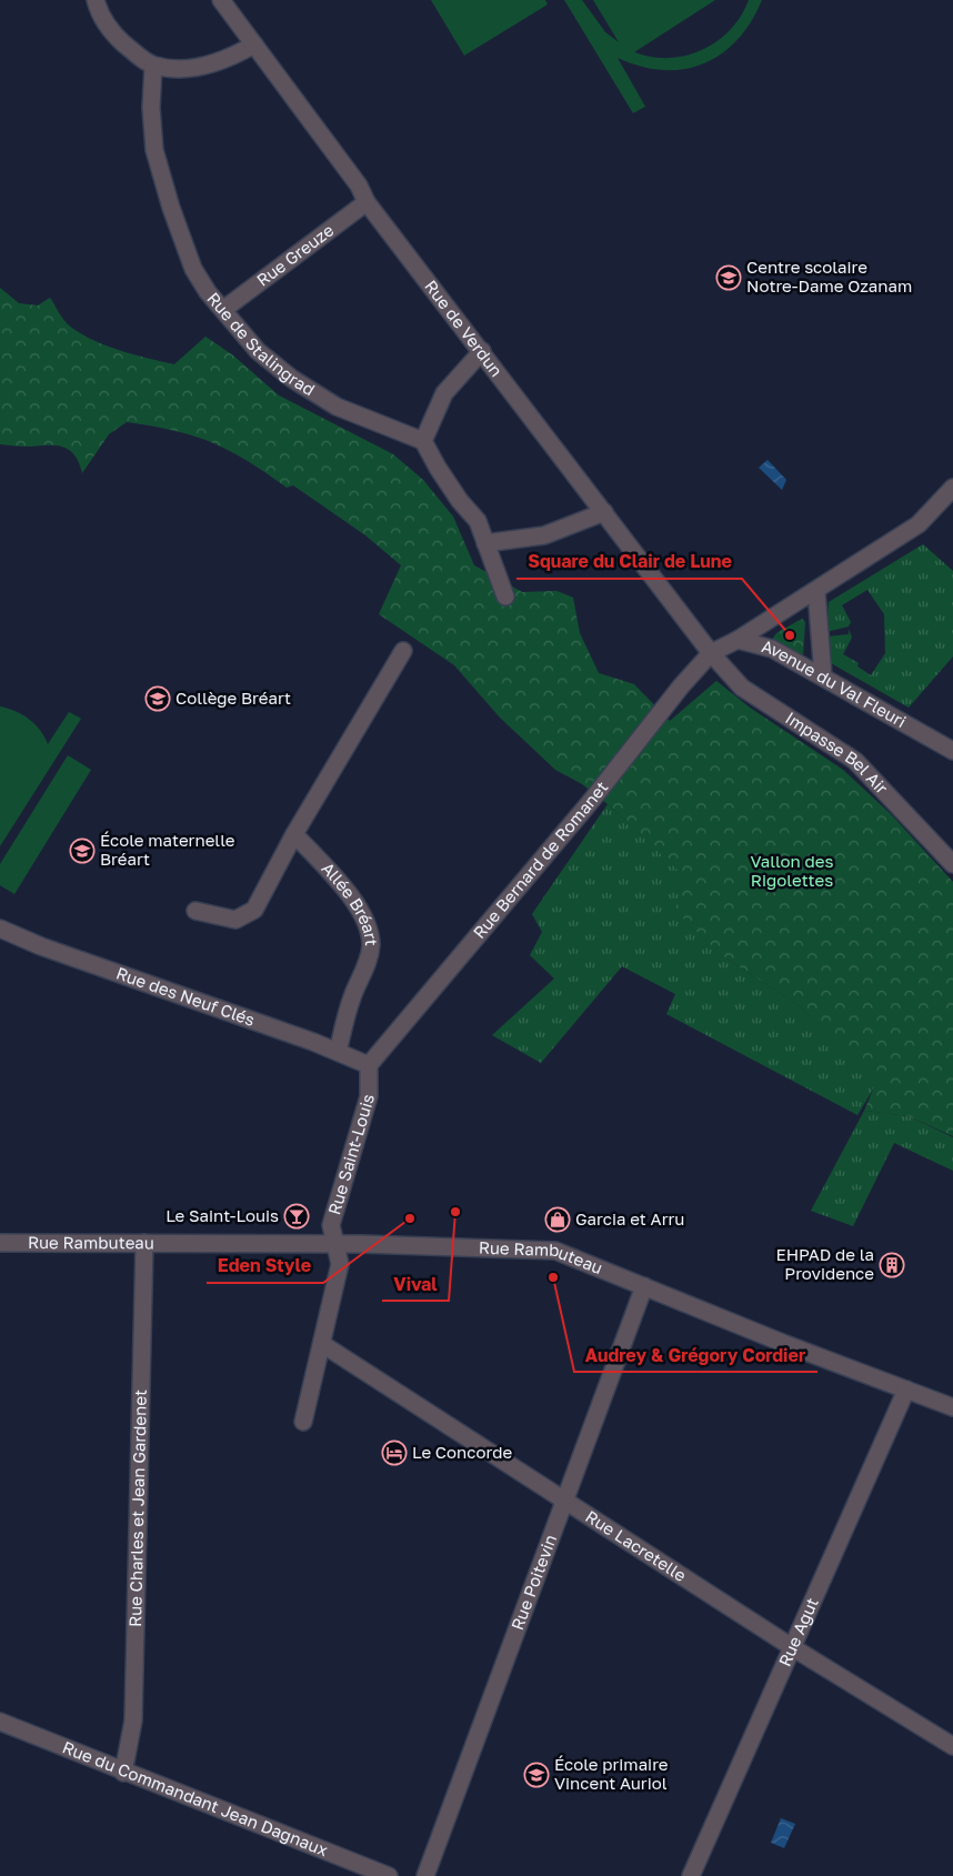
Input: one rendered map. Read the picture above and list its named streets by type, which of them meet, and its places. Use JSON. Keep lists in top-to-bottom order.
{
  "streets": {
    "street": [
      "Rue Greuze",
      "Rue de Verdun",
      "Rue de Stalingrad",
      "Avenue du Val Fleuri",
      "Impasse Bel Air",
      "Rue Bernard de Romanet",
      "Allée Bréart",
      "Rue des Neuf Clés",
      "Rue Saint-Louis",
      "Rue Rambuteau",
      "Rue Charles et Jean Gardenet",
      "Rue Lacretelle",
      "Rue Poitevin",
      "Rue Agut",
      "Rue du Commandant Jean Dagnaux"
    ]
  },
  "crossings": [
    ["Rue Greuze", "Rue de Verdun"],
    ["Rue Greuze", "Rue de Stalingrad"],
    ["Rue de Verdun", "Avenue du Val Fleuri"],
    ["Rue de Verdun", "Impasse Bel Air"],
    ["Rue de Verdun", "Rue Bernard de Romanet"],
    ["Avenue du Val Fleuri", "Impasse Bel Air"],
    ["Avenue du Val Fleuri", "Rue Bernard de Romanet"],
    ["Impasse Bel Air", "Rue Bernard de Romanet"],
    ["Rue Bernard de Romanet", "Rue des Neuf Clés"],
    ["Rue Bernard de Romanet", "Rue Saint-Louis"],
    ["Allée Bréart", "Rue des Neuf Clés"],
    ["Rue des Neuf Clés", "Rue Saint-Louis"],
    ["Rue Saint-Louis", "Rue Rambuteau"],
    ["Rue Saint-Louis", "Rue Lacretelle"],
    ["Rue Rambuteau", "Rue Charles et Jean Gardenet"],
    ["Rue Rambuteau", "Rue Poitevin"],
    ["Rue Rambuteau", "Rue Agut"],
    ["Rue Charles et Jean Gardenet", "Rue du Commandant Jean Dagnaux"],
    ["Rue Lacretelle", "Rue Poitevin"],
    ["Rue Lacretelle", "Rue Agut"]
  ],
  "parks": ["Vallon des Rigolettes"],
  "places": {
    "school or university": [
      "Centre scolaire Notre-Dame Ozanam",
      "Collège Bréart",
      "École maternelle Bréart",
      "École primaire Vincent Auriol"
    ],
    "other": [
      "Square du Clair de Lune",
      "Vival",
      "Eden Style",
      "Audrey & Grégory Cordier"
    ],
    "bar": ["Le Saint-Louis"],
    "shop": ["Garcia et Arru"],
    "building": ["EHPAD de la Providence"],
    "hotel": ["Le Concorde"]
  }
}
